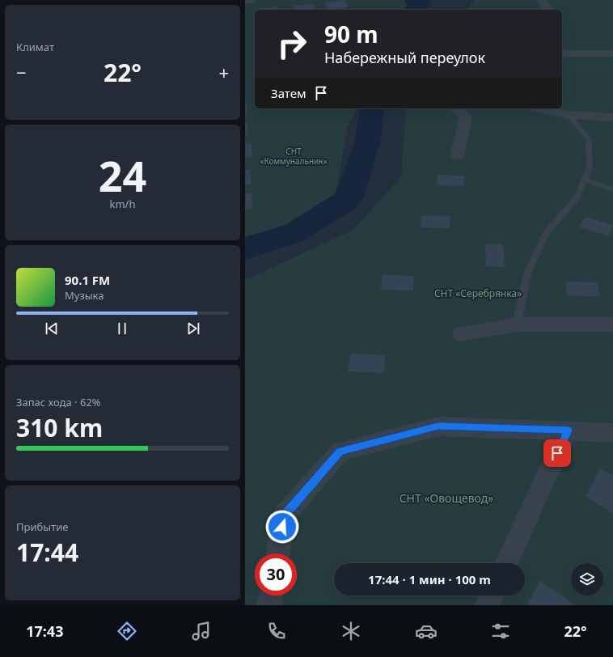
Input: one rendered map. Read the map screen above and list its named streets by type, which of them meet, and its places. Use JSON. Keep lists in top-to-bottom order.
{
  "parks": ["СНТ «Коммунальник»", "СНТ «Серебрянка»", "СНТ «Овощевод»"],
  "page": {
    "tile": [
      "Климат",
      ["24", "km/h"],
      ["Запас хода · 62%", "310 km"],
      ["Прибытие", "17:44"]
    ],
    "turn": ["90 m", "Набережный переулок"],
    "heat": ["−", "22°", "+"],
    "then": "Затем",
    "song": ["90.1 FM", "Музыка"],
    "limit": "30",
    "trip": "17:44 · 1 мин · 100 m",
    "tabs": ["17:43", "22°"]
  }
}
